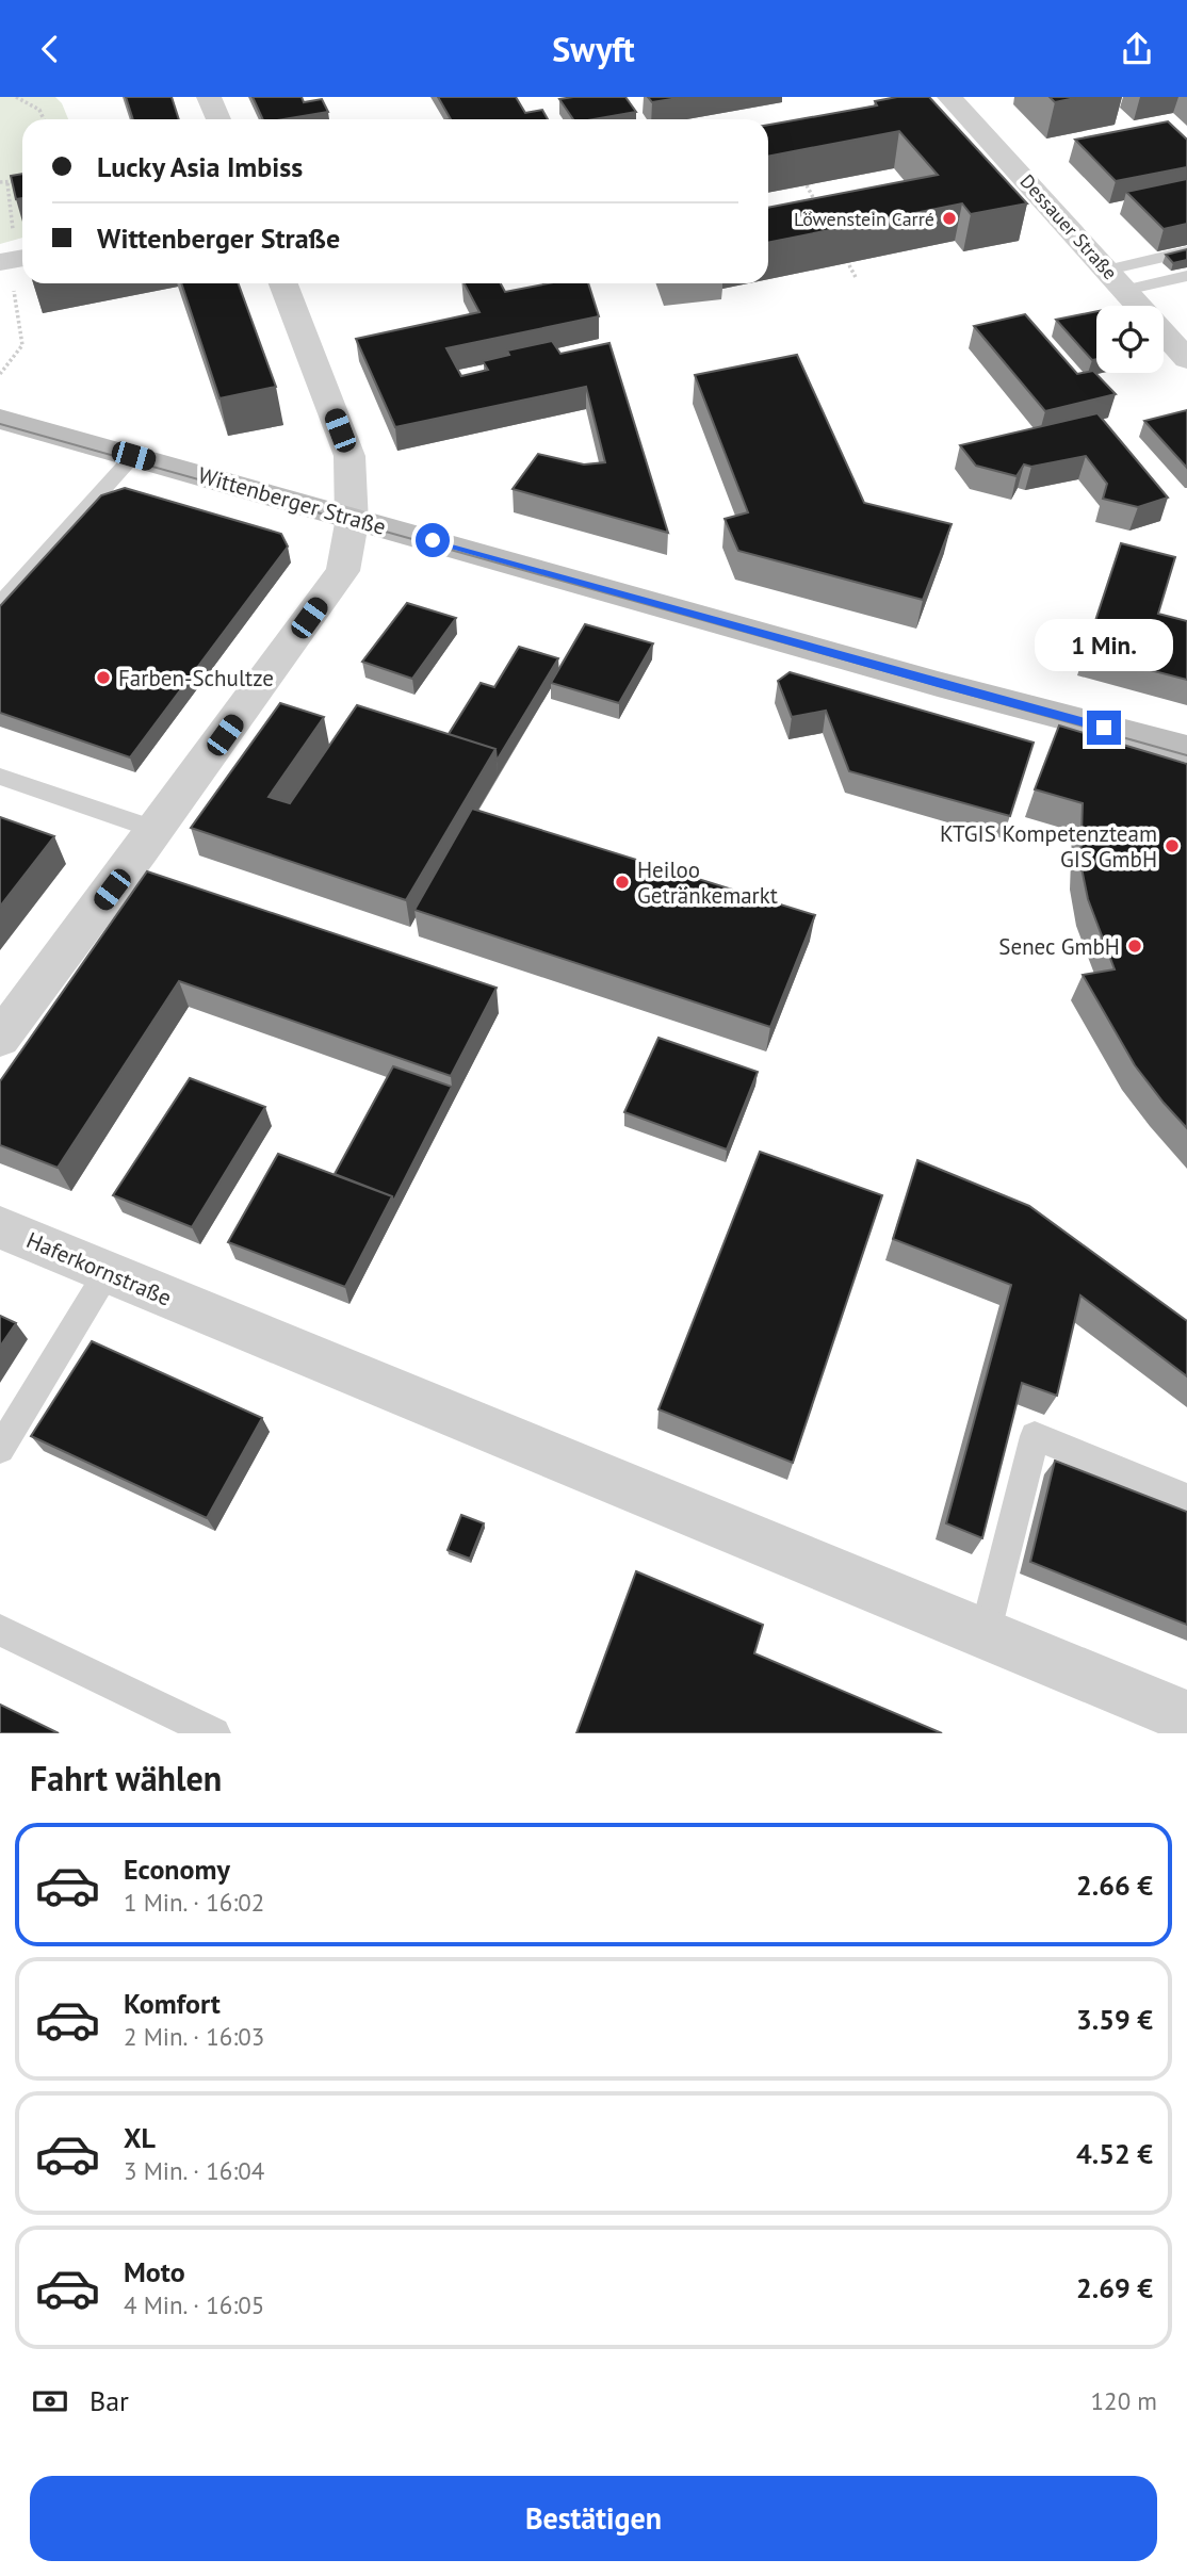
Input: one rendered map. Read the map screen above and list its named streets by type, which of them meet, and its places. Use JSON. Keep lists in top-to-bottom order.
{
  "streets": {
    "main road": ["Wittenberger Straße"],
    "street": ["Dessauer Straße", "Haferkornstraße"]
  },
  "places": [
    "Löwenstein Carré",
    "Farben-Schultze",
    "KTGIS Kompetenzteam GIS GmbH",
    "Heiloo Getränkemarkt",
    "Senec GmbH"
  ],
  "page": {
    "header": "Swyft",
    "banner": ["Lucky Asia Imbiss", "Wittenberger Straße"],
    "bubble": "1 Min.",
    "heading": "Fahrt wählen",
    "list": [
      {
        "name": "Economy",
        "note": "1 Min. · 16:02",
        "value": "2.66 €"
      },
      {
        "name": "Komfort",
        "note": "2 Min. · 16:03",
        "value": "3.59 €"
      },
      {
        "name": "XL",
        "note": "3 Min. · 16:04",
        "value": "4.52 €"
      },
      {
        "name": "Moto",
        "note": "4 Min. · 16:05",
        "value": "2.69 €"
      }
    ],
    "pay": ["Bar", "120 m"],
    "buttons": "Bestätigen"
  }
}
